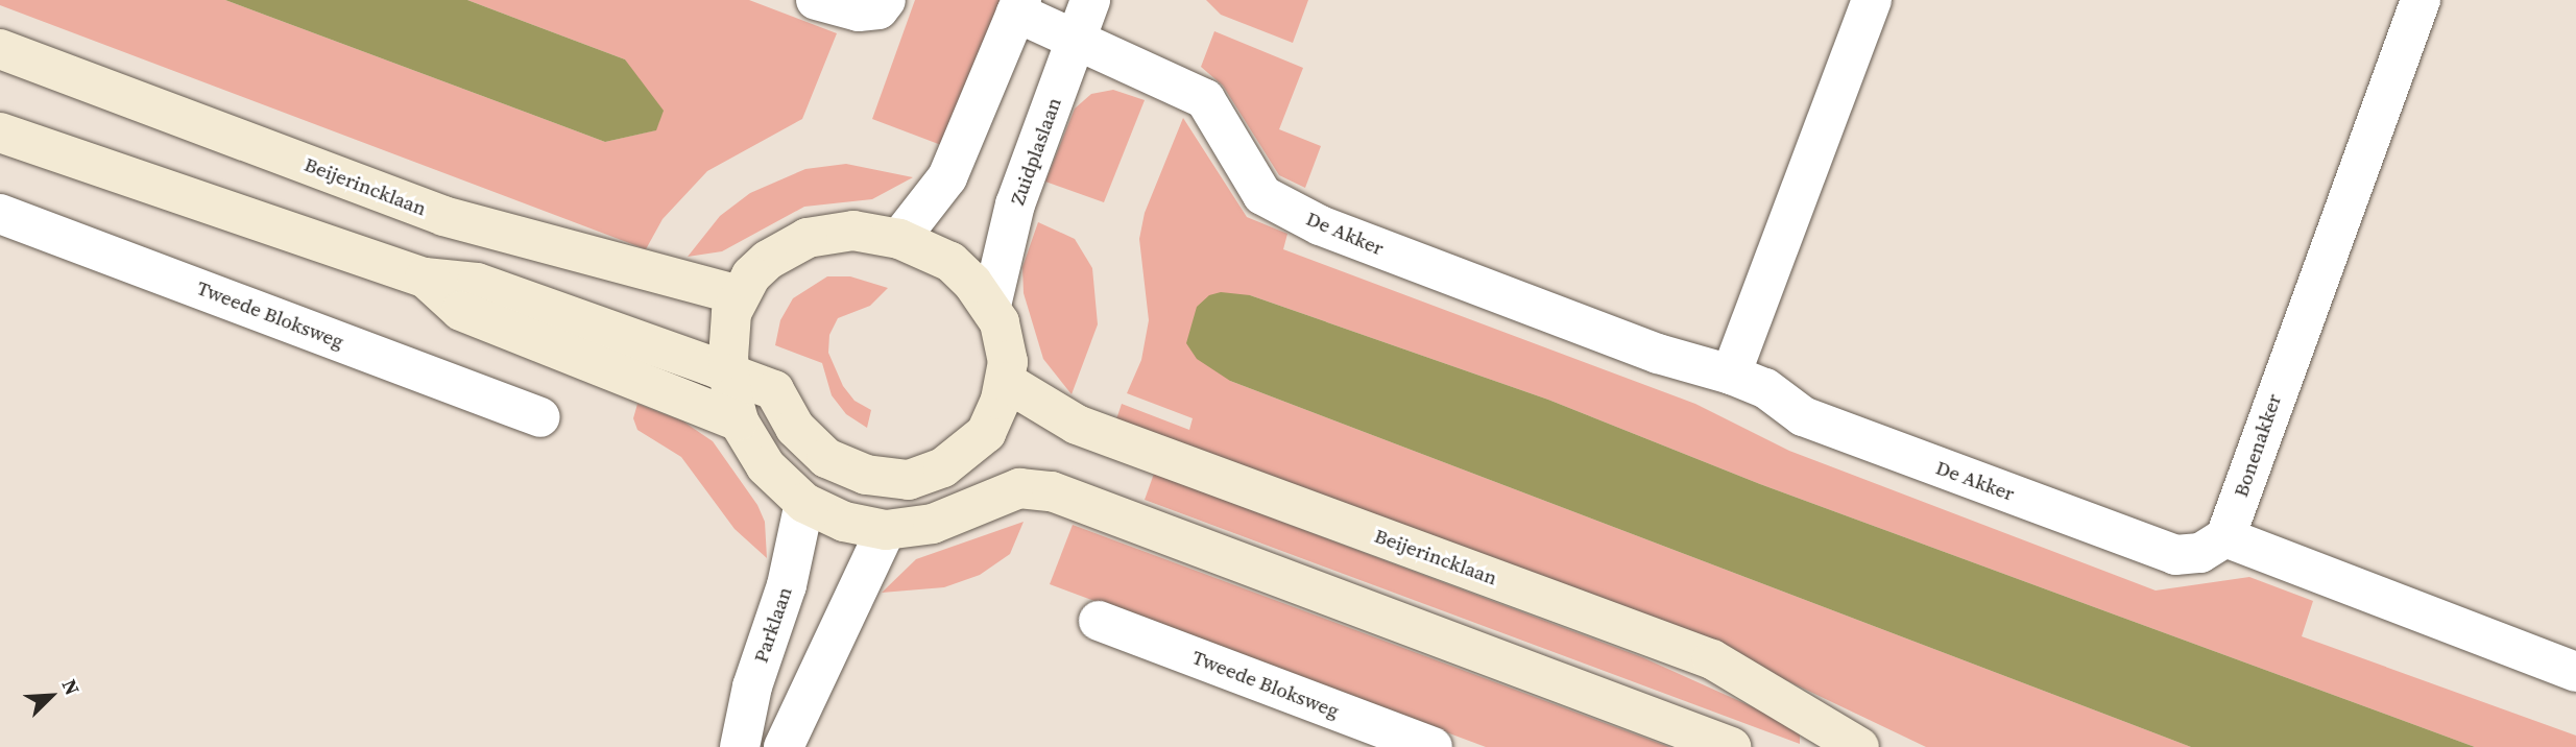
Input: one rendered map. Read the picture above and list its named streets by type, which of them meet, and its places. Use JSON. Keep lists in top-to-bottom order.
{
  "streets": {
    "main road": ["Beijerincklaan"],
    "street": [
      "Zuidplaslaan",
      "De Akker",
      "Tweede Bloksweg",
      "Bonenakker",
      "Parklaan"
    ]
  },
  "crossings": [
    ["Zuidplaslaan", "De Akker"],
    ["De Akker", "Bonenakker"]
  ],
  "north": "top right"
}
